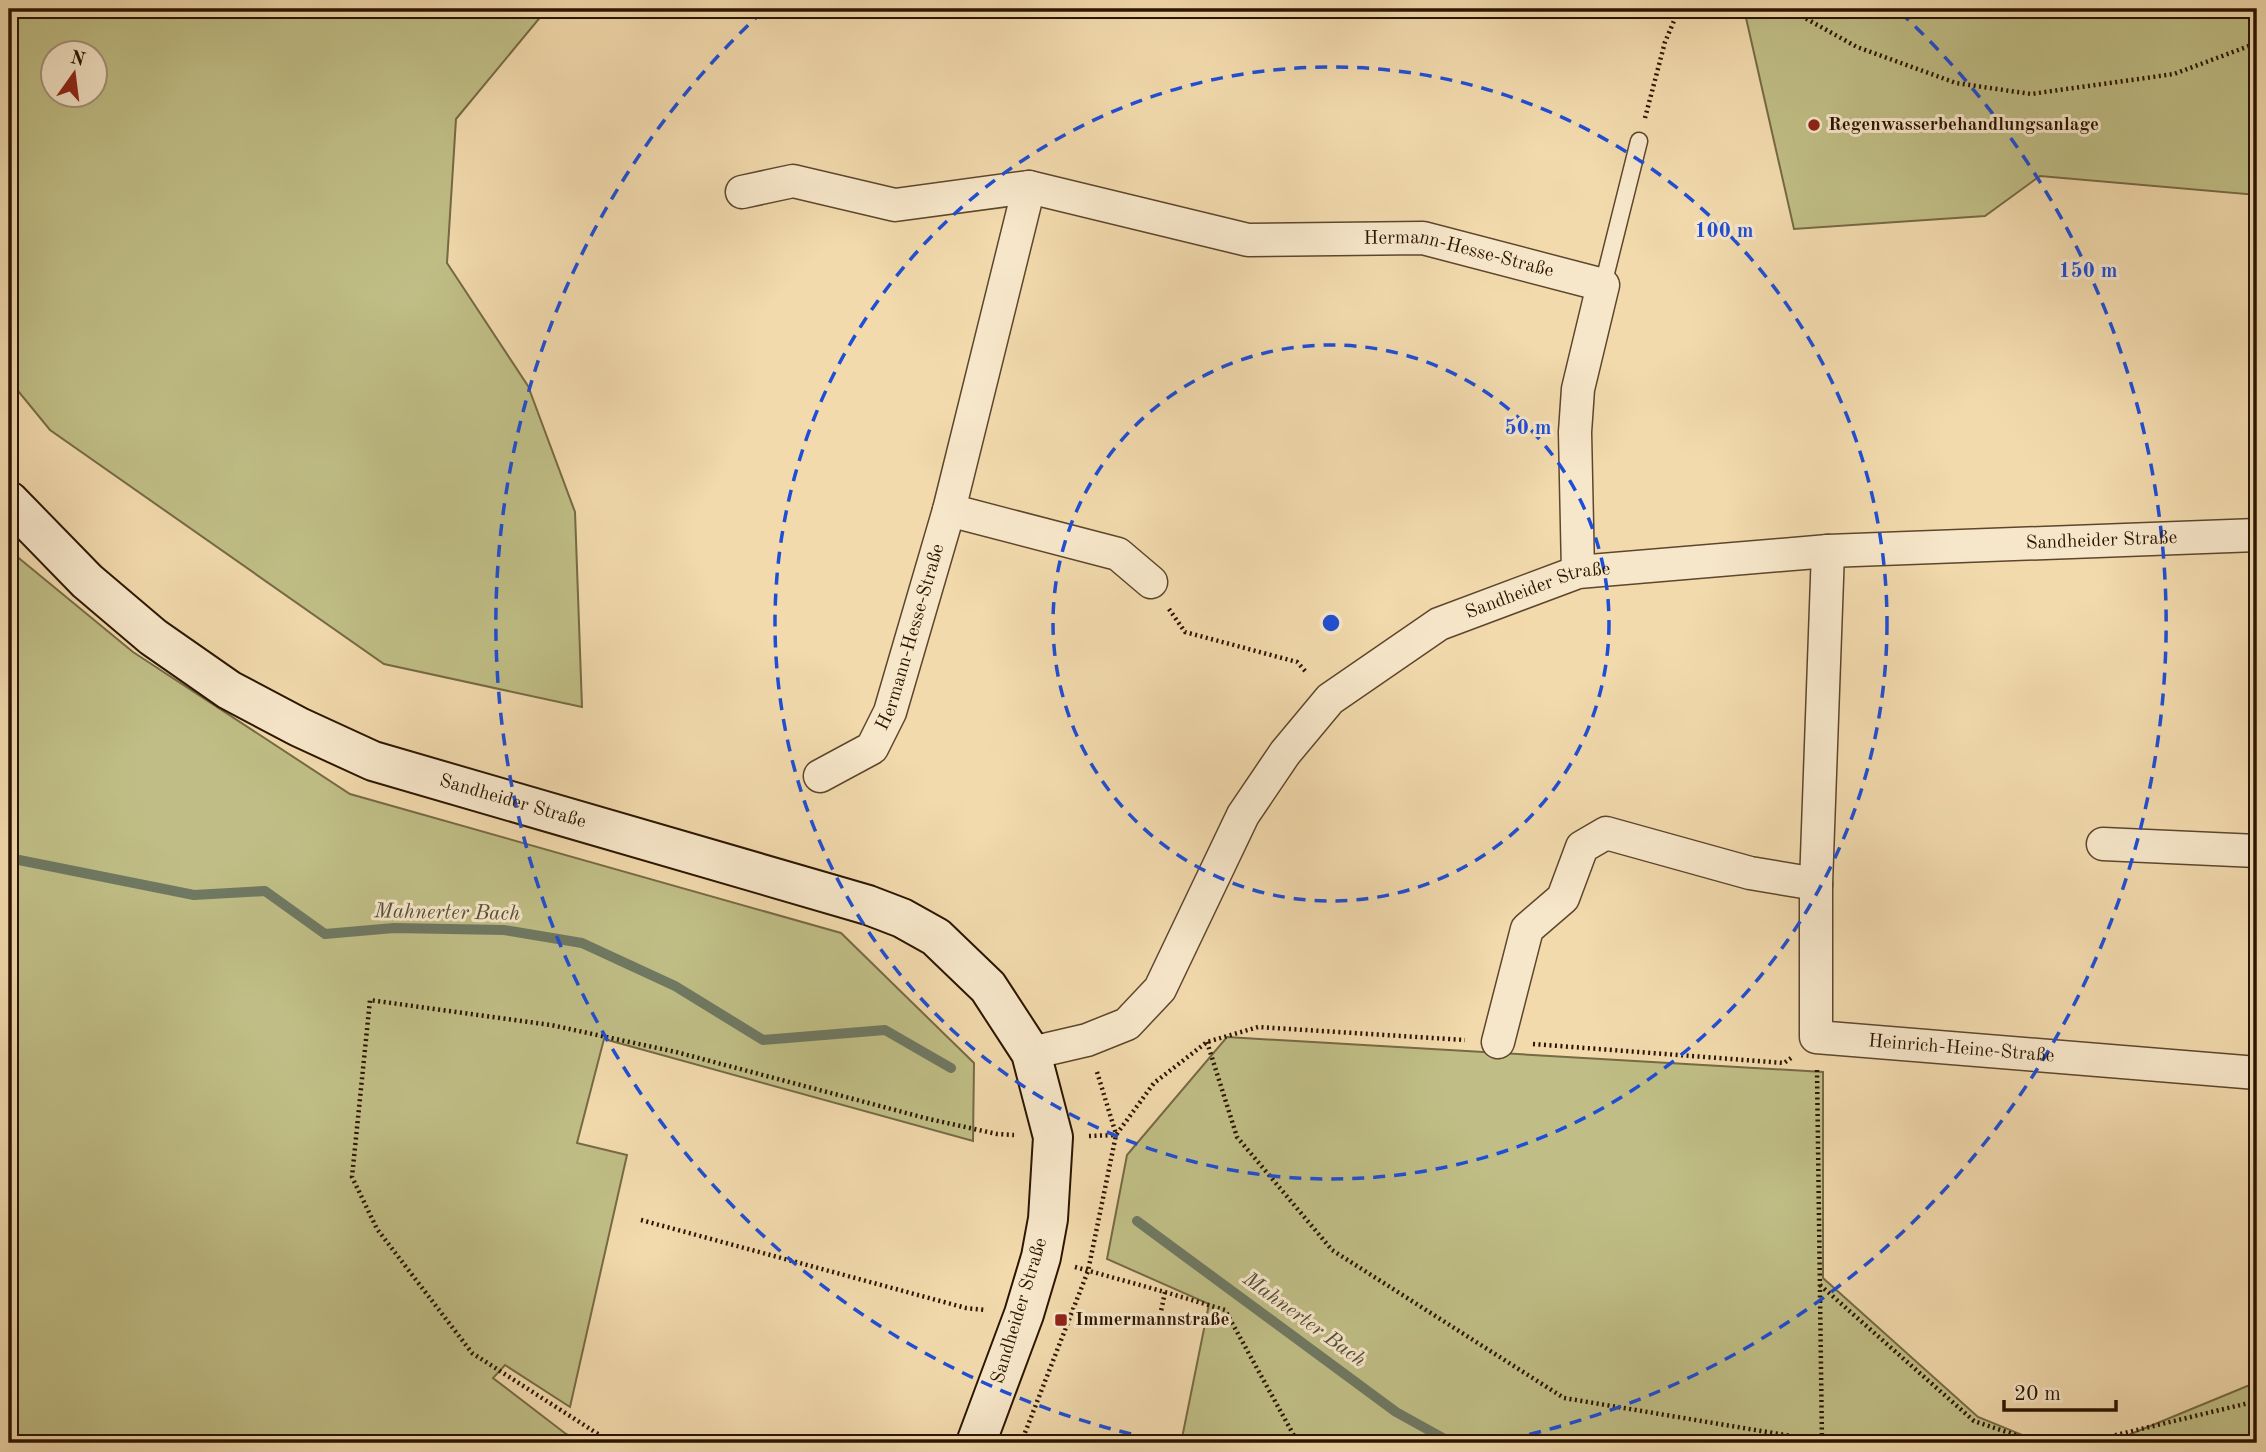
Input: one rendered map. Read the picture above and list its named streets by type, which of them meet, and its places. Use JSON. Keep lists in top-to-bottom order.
{
  "streets": {
    "street": ["Hermann-Hesse-Straße", "Sandheider Straße", "Heinrich-Heine-Straße"]
  },
  "water": ["Mahnerter Bach"],
  "places": {
    "other": ["Regenwasserbehandlungsanlage"],
    "transit": ["Immermannstraße"]
  },
  "scale_bar": "20 m",
  "north": "top",
  "rings": ["100 m", "150 m", "50 m"]
}
